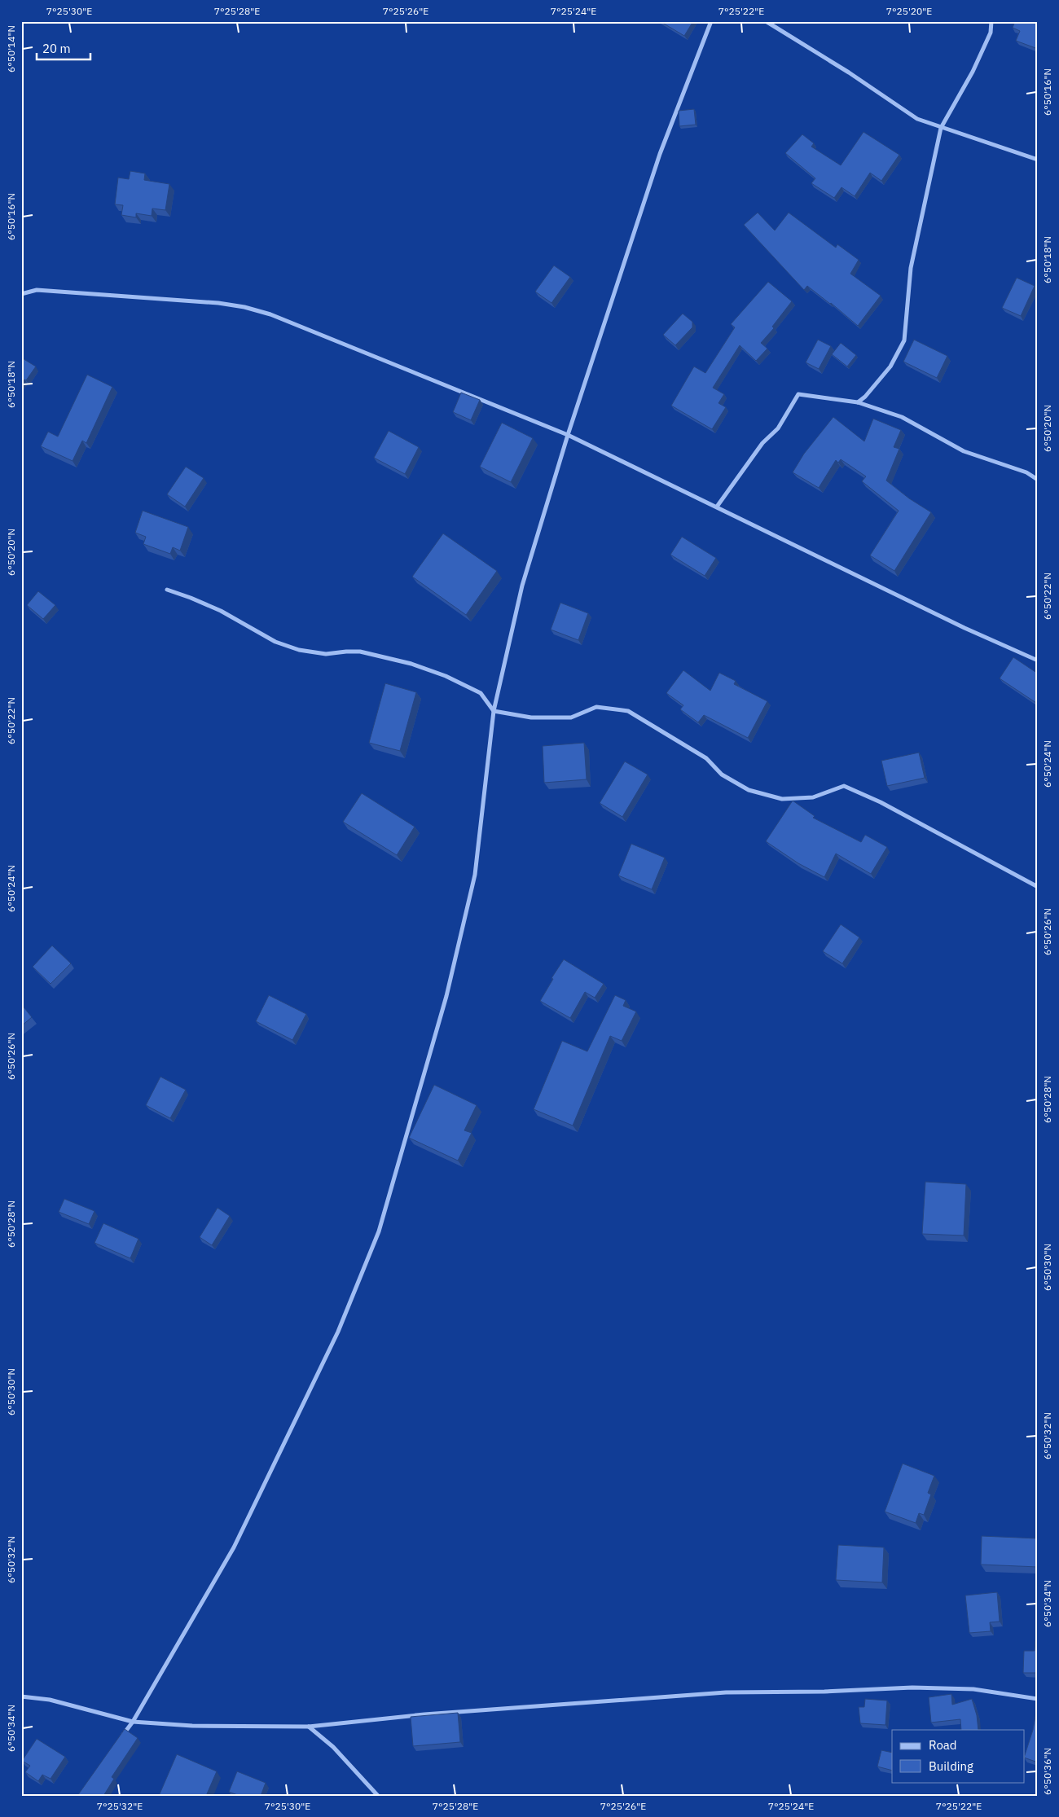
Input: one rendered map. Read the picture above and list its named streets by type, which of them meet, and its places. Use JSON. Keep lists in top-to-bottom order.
{
  "legend": ["Road", "Building"],
  "scale_bar": "20 m",
  "coordinates": [
    "7°25'30\"E",
    "7°25'28\"E",
    "7°25'26\"E",
    "7°25'24\"E",
    "7°25'22\"E",
    "7°25'20\"E",
    "6°50'14\"N",
    "6°50'16\"N",
    "6°50'18\"N",
    "6°50'20\"N",
    "6°50'22\"N",
    "6°50'24\"N",
    "6°50'26\"N",
    "6°50'28\"N",
    "6°50'30\"N",
    "6°50'32\"N",
    "6°50'34\"N",
    "6°50'36\"N",
    "7°25'32\"E"
  ]
}
